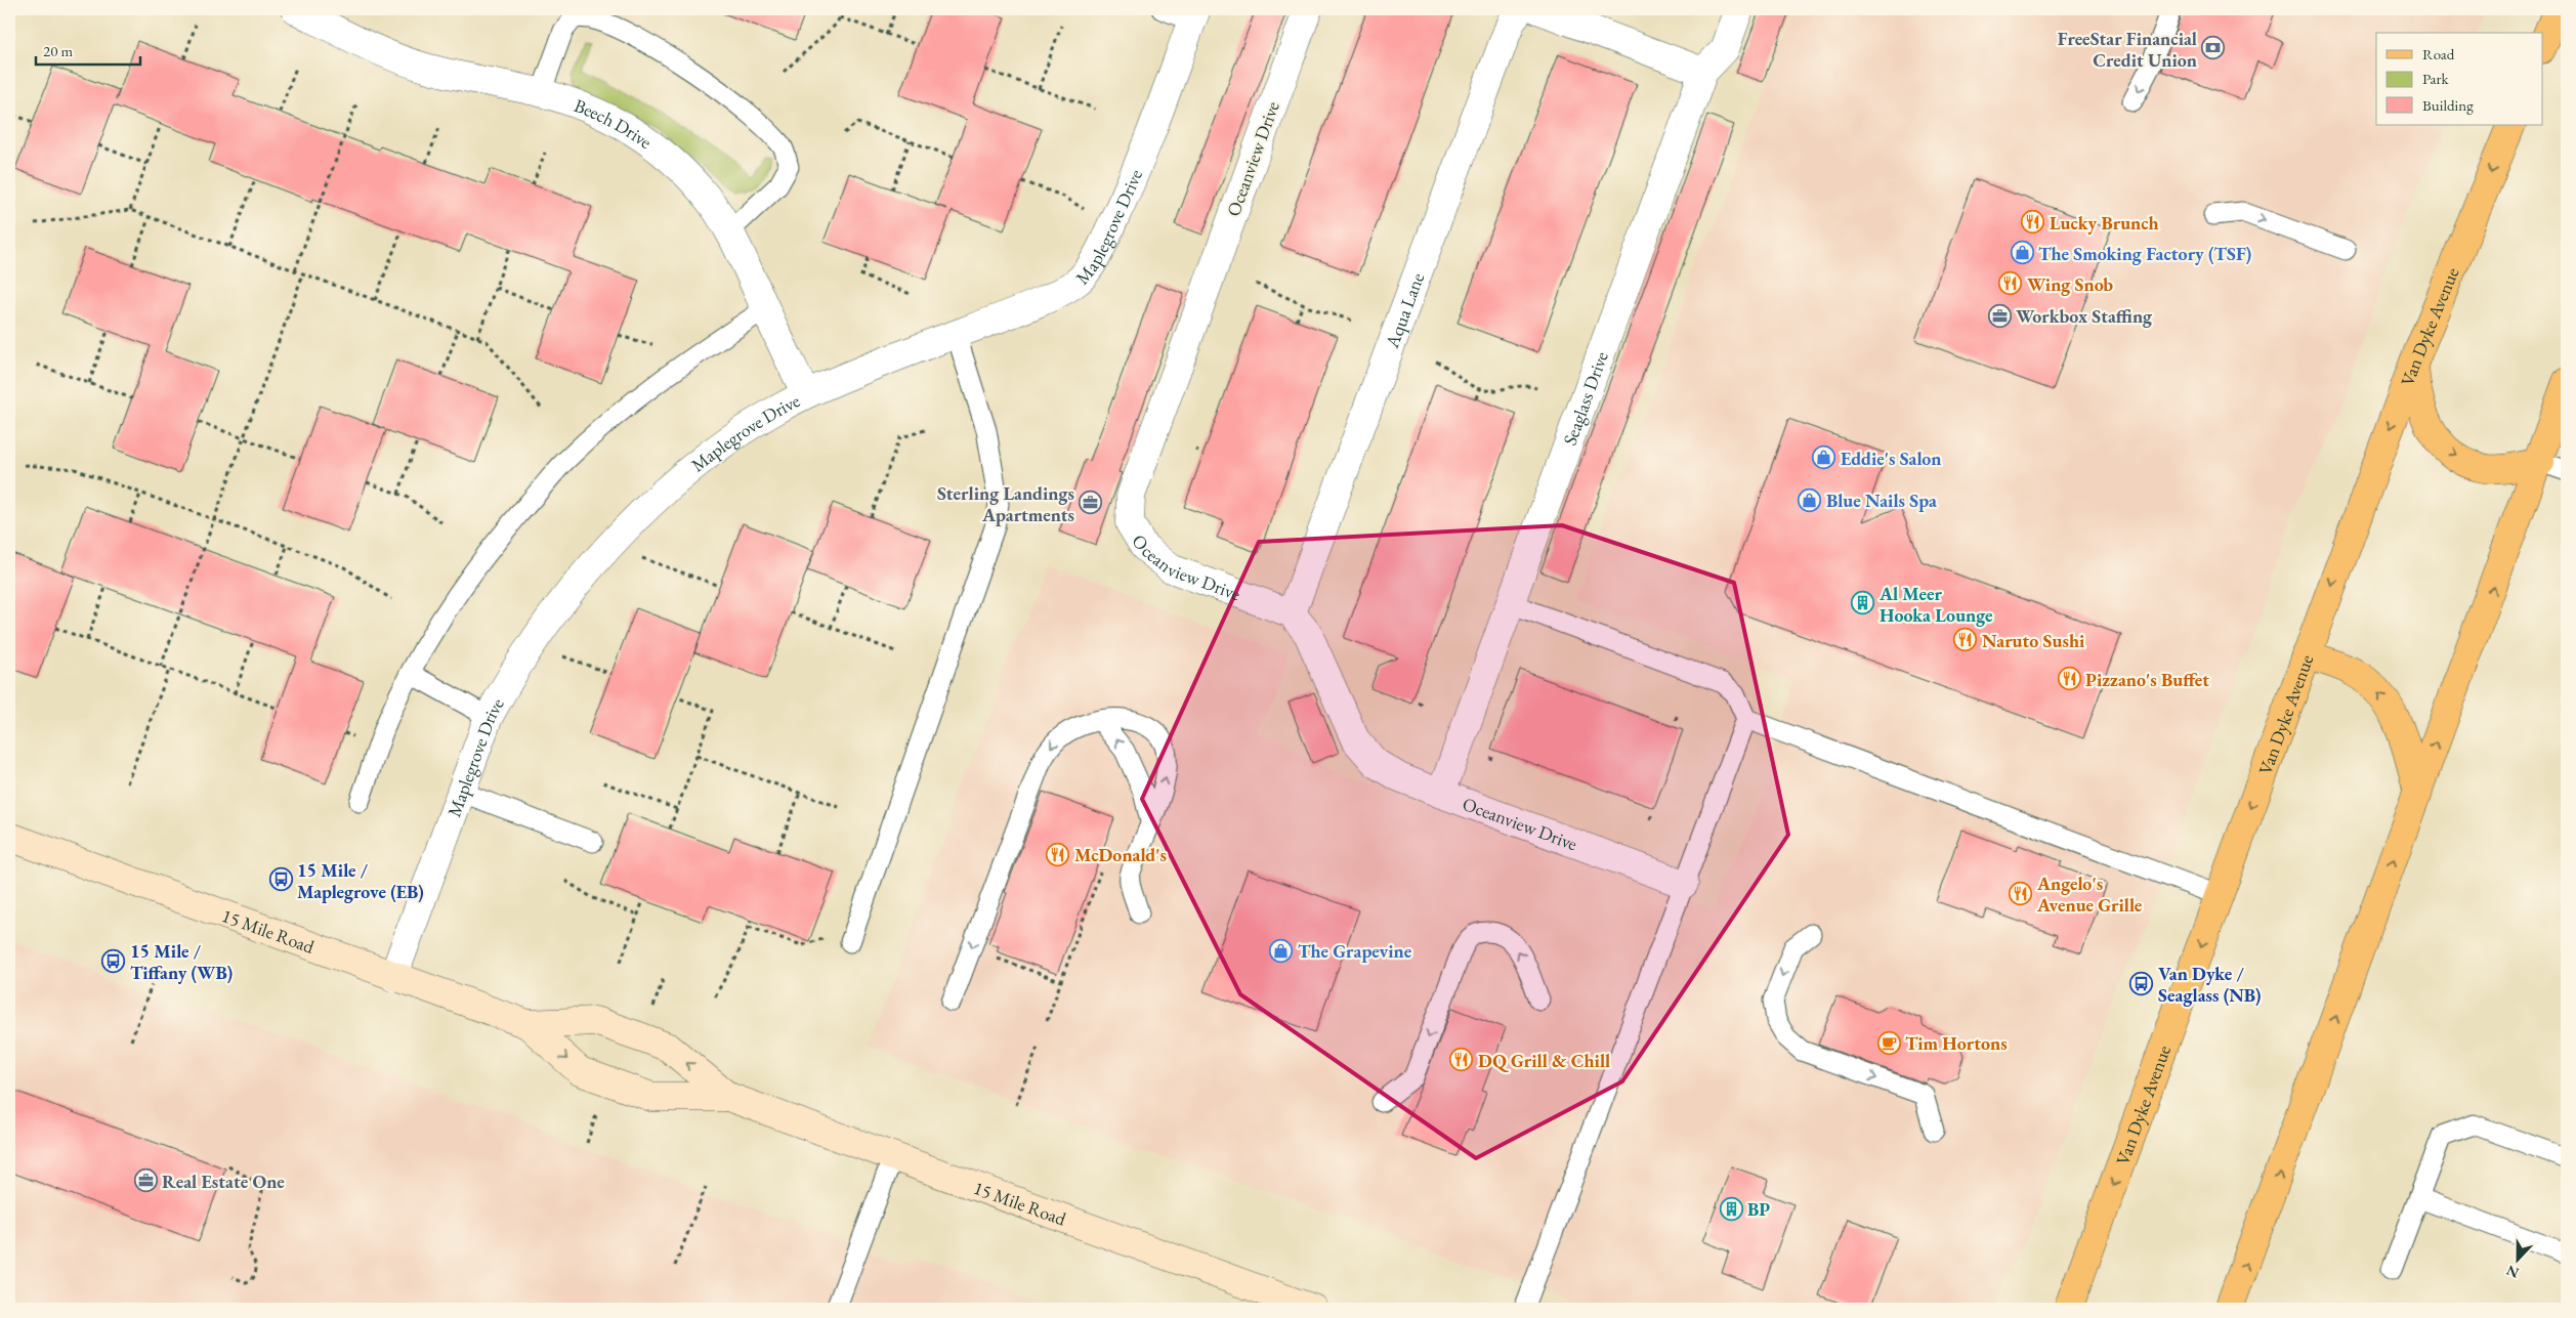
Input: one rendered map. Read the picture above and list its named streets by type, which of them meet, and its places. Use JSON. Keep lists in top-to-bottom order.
{
  "streets": {
    "main road": ["Van Dyke Avenue", "15 Mile Road"],
    "street": [
      "Beech Drive",
      "Oceanview Drive",
      "Maplegrove Drive",
      "Aqua Lane",
      "Seaglass Drive"
    ]
  },
  "crossings": [
    ["Beech Drive", "Maplegrove Drive"],
    ["Oceanview Drive", "Aqua Lane"],
    ["Oceanview Drive", "Seaglass Drive"],
    ["Maplegrove Drive", "15 Mile Road"]
  ],
  "places": {
    "bank": ["FreeStar Financial Credit Union"],
    "restaurant": [
      "Lucky Brunch",
      "Wing Snob",
      "Naruto Sushi",
      "Pizzano's Buffet",
      "McDonald's",
      "Angelo's Avenue Grille",
      "DQ Grill & Chill"
    ],
    "shop": [
      "The Smoking Factory (TSF)",
      "Eddie's Salon",
      "Blue Nails Spa",
      "The Grapevine"
    ],
    "office": ["Workbox Staffing", "Sterling Landings Apartments", "Real Estate One"],
    "building": ["Al Meer Hooka Lounge", "BP"],
    "bus stop": ["15 Mile / Maplegrove (EB)", "15 Mile / Tiffany (WB)", "Van Dyke / Seaglass (NB)"],
    "cafe": ["Tim Hortons"]
  },
  "legend": ["Road", "Park", "Building"],
  "scale_bar": "20 m",
  "north": "bottom"
}
